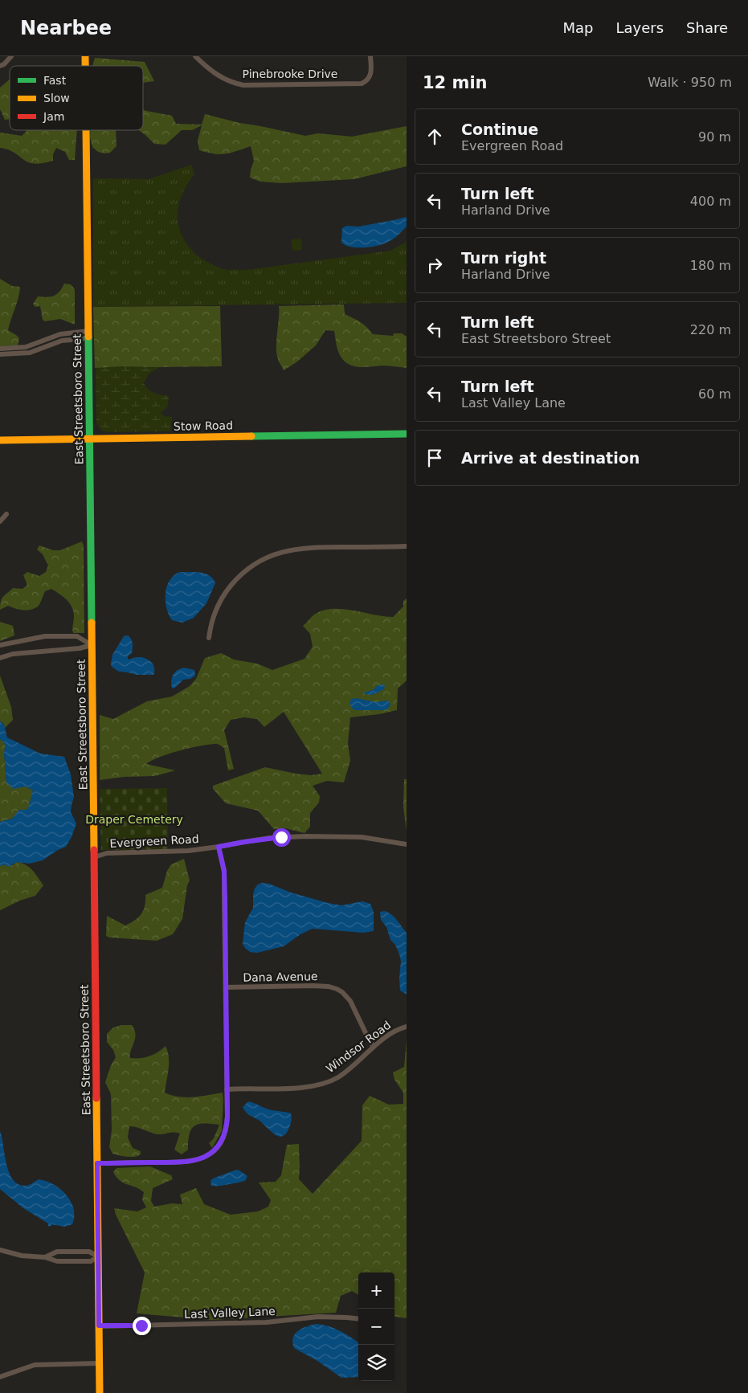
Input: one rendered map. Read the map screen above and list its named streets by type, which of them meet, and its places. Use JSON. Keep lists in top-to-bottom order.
{
  "streets": {
    "main road": ["East Streetsboro Street", "Stow Road"],
    "street": [
      "Pinebrooke Drive",
      "Evergreen Road",
      "Dana Avenue",
      "Windsor Road",
      "Last Valley Lane"
    ]
  },
  "crossings": [
    ["East Streetsboro Street", "Stow Road"],
    ["East Streetsboro Street", "Evergreen Road"],
    ["East Streetsboro Street", "Last Valley Lane"],
    ["Dana Avenue", "Windsor Road"]
  ],
  "parks": ["Draper Cemetery"],
  "legend": ["Fast", "Slow", "Jam"],
  "page": {
    "header": "Nearbee",
    "nav": ["Map", "Layers", "Share"],
    "heading": ["12 min", "Walk · 950 m"],
    "list": [
      ["Continue", "Evergreen Road", "90 m"],
      ["Turn left", "Harland Drive", "400 m"],
      ["Turn right", "Harland Drive", "180 m"],
      ["Turn left", "East Streetsboro Street", "220 m"],
      ["Turn left", "Last Valley Lane", "60 m"],
      "Arrive at destination"
    ],
    "map_buttons": ["+", "−"]
  }
}
